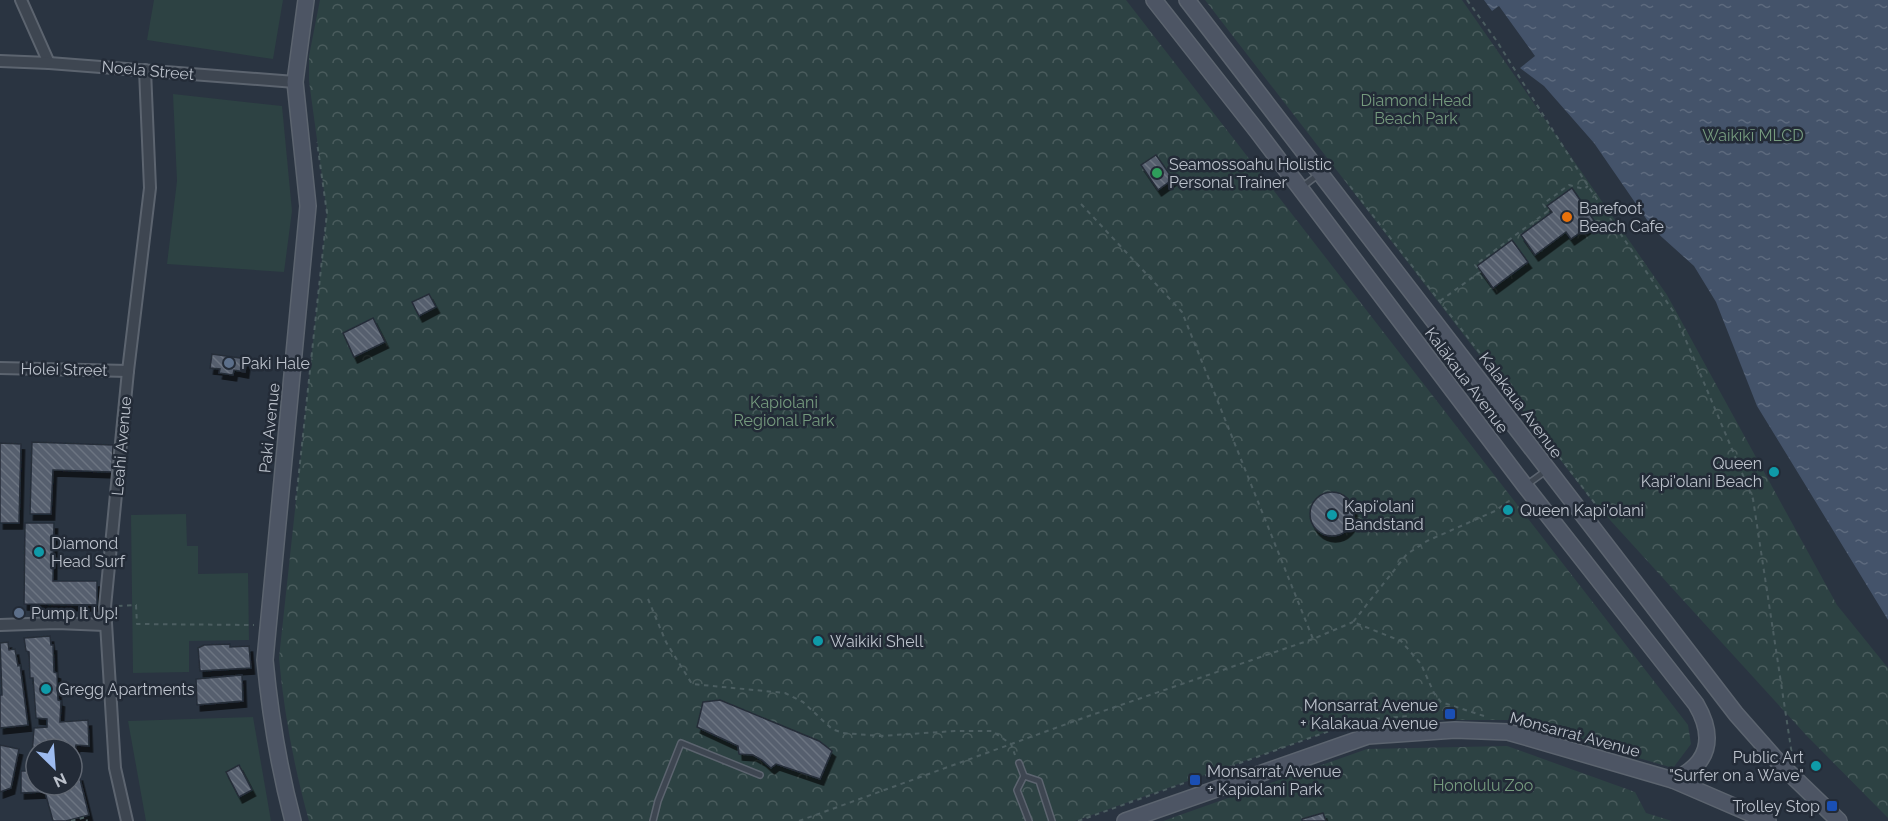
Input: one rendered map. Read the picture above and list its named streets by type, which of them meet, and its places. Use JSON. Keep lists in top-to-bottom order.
{
  "streets": {
    "street": [
      "Noela Street",
      "Holei Street",
      "Kalākaua Avenue",
      "Kalakaua Avenue",
      "Paki Avenue",
      "Leahi Avenue",
      "Monsarrat Avenue"
    ]
  },
  "crossings": [
    ["Noela Street", "Paki Avenue"],
    ["Noela Street", "Leahi Avenue"],
    ["Holei Street", "Leahi Avenue"],
    ["Kalākaua Avenue", "Monsarrat Avenue"]
  ],
  "parks": [
    "Diamond Head Beach Park",
    "Waikīkī MLCD",
    "Kapiolani Regional Park",
    "Honolulu Zoo"
  ],
  "places": {
    "other": [
      "Seamossoahu Holistic Personal Trainer",
      "Barefoot Beach Cafe",
      "Paki Hale",
      "Queen Kapi'olani Beach",
      "Queen Kapi'olani",
      "Kapiʻolani Bandstand",
      "Diamond Head Surf",
      "Pump It Up!",
      "Waikiki Shell",
      "Gregg Apartments",
      "Public Art \"Surfer on a Wave\""
    ],
    "transit": ["Monsarrat Avenue + Kalakaua Avenue", "Monsarrat Avenue + Kapiolani Park", "Trolley Stop"]
  },
  "north": "bottom right"
}
